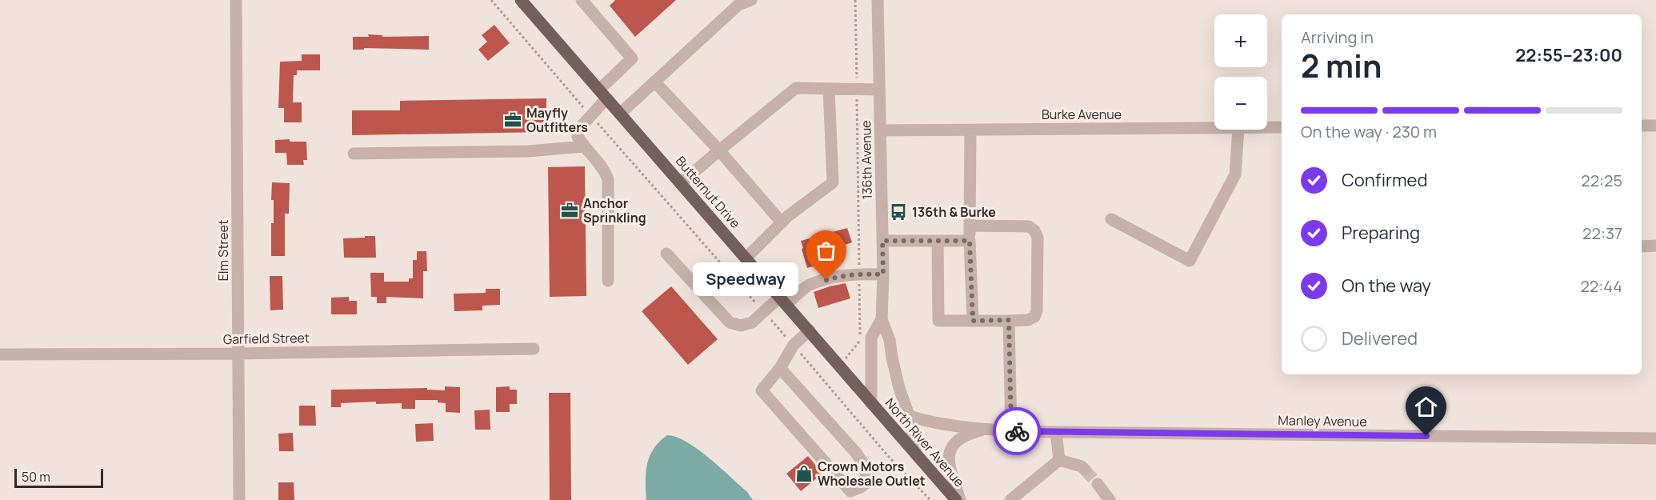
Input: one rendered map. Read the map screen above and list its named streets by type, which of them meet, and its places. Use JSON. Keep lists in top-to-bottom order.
{
  "streets": {
    "main road": ["Butternut Drive", "North River Avenue"],
    "street": [
      "Burke Avenue",
      "136th Avenue",
      "Elm Street",
      "Garfield Street",
      "Manley Avenue"
    ]
  },
  "crossings": [
    ["Burke Avenue", "136th Avenue"],
    ["136th Avenue", "Butternut Drive"],
    ["136th Avenue", "Manley Avenue"],
    ["136th Avenue", "North River Avenue"],
    ["Butternut Drive", "North River Avenue"],
    ["Elm Street", "Garfield Street"]
  ],
  "places": {
    "office": ["Mayfly Outfitters", "Anchor Sprinkling"],
    "bus stop": ["136th & Burke"],
    "other": ["Speedway"],
    "shop": ["Crown Motors Wholesale Outlet"]
  },
  "scale_bar": "50 m",
  "page": {
    "map_buttons": ["+", "−"],
    "heading": ["2 min", "Arriving in", "22:55–23:00"],
    "bar": "On the way · 230 m",
    "list": [
      ["Confirmed", "22:25"],
      ["Preparing", "22:37"],
      ["On the way", "22:44"],
      "Delivered"
    ],
    "bubble": "Speedway",
    "scale": "50 m"
  }
}
